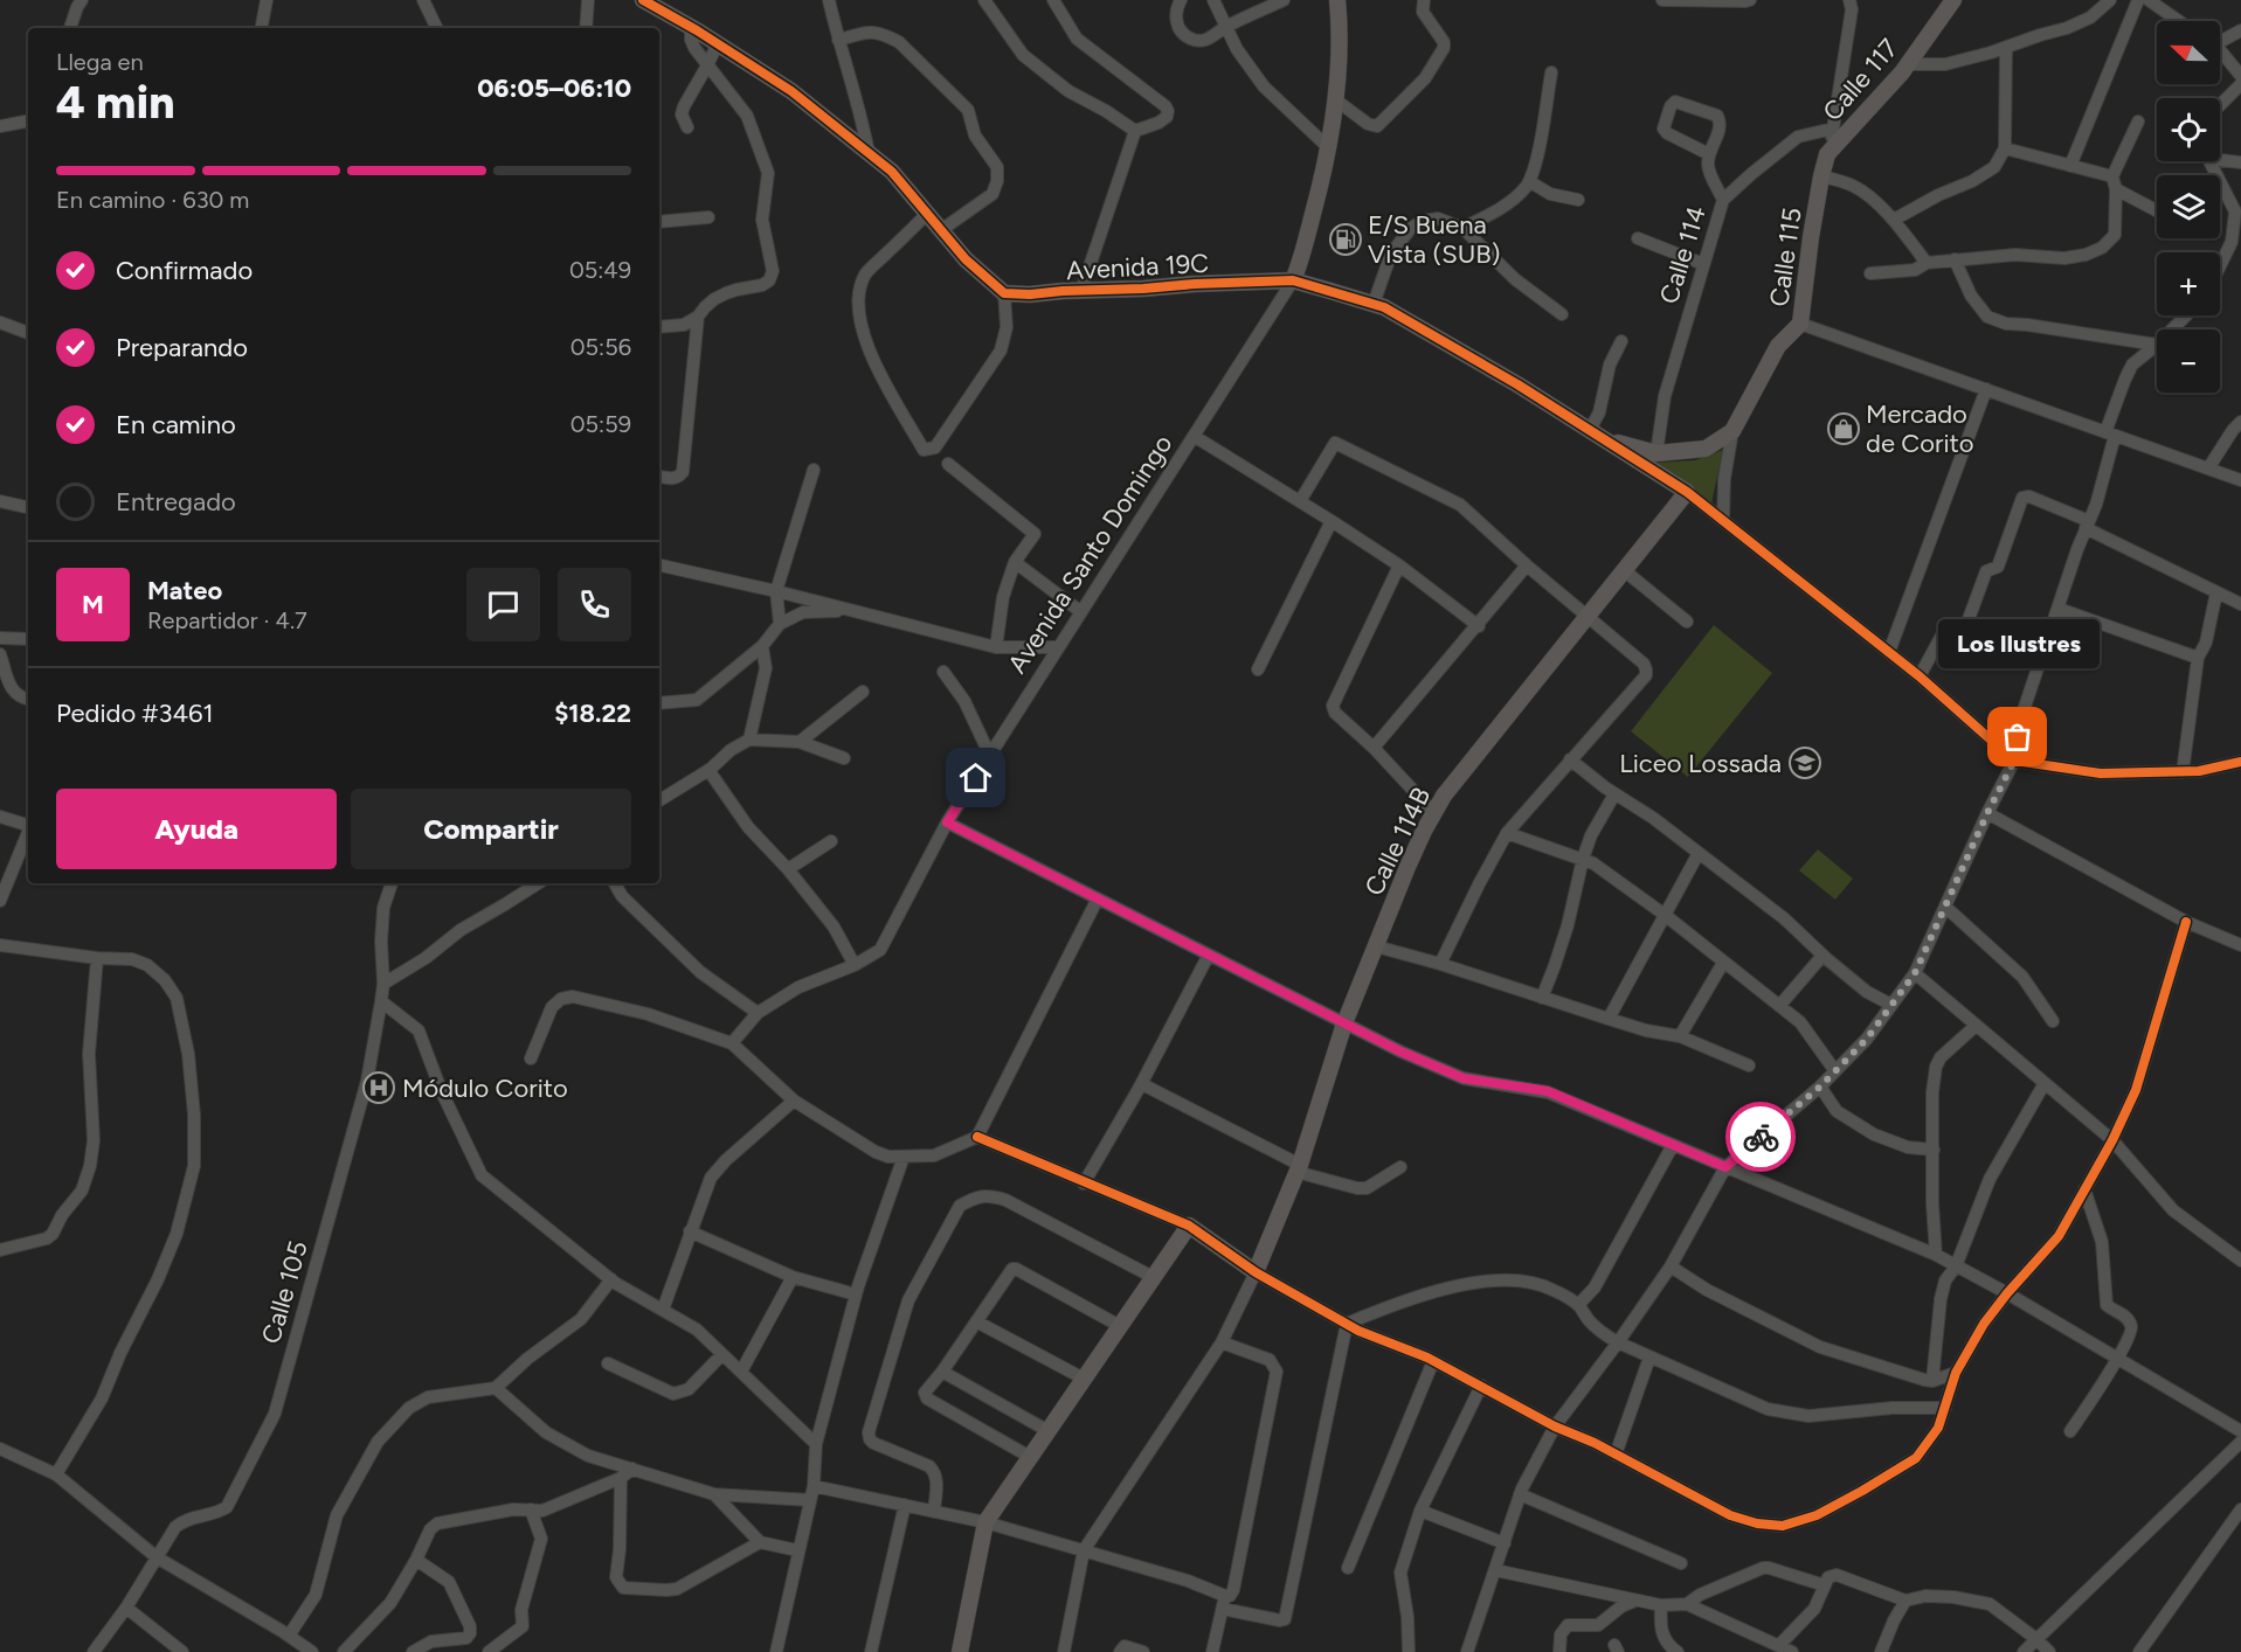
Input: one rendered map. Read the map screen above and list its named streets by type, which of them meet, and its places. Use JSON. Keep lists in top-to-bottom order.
{
  "streets": {
    "street": [
      "Calle 117",
      "Calle 114",
      "Calle 115",
      "Avenida 19C",
      "Avenida Santo Domingo",
      "Calle 114B",
      "Calle 105"
    ]
  },
  "crossings": [
    ["Calle 117", "Calle 115"],
    ["Avenida 19C", "Avenida Santo Domingo"],
    ["Avenida 19C", "Calle 114B"]
  ],
  "places": {
    "fuel station": ["E/S Buena Vista (SUB)"],
    "shop": ["Mercado de Corito"],
    "other": ["Los Ilustres"],
    "school or university": ["Liceo Lossada"],
    "hospital": ["Módulo Corito"]
  },
  "north": "left",
  "page": {
    "map_buttons": ["+", "−"],
    "heading": ["4 min", "Llega en", "06:05–06:10"],
    "panel": [
      "Mateo",
      "Repartidor · 4.7",
      "Pedido #3461",
      "$18.22"
    ],
    "bar": "En camino · 630 m",
    "list": [
      ["Confirmado", "05:49"],
      ["Preparando", "05:56"],
      ["En camino", "05:59"],
      "Entregado"
    ],
    "round": "M",
    "bubble": "Los Ilustres",
    "buttons": ["Ayuda", "Compartir"]
  }
}
